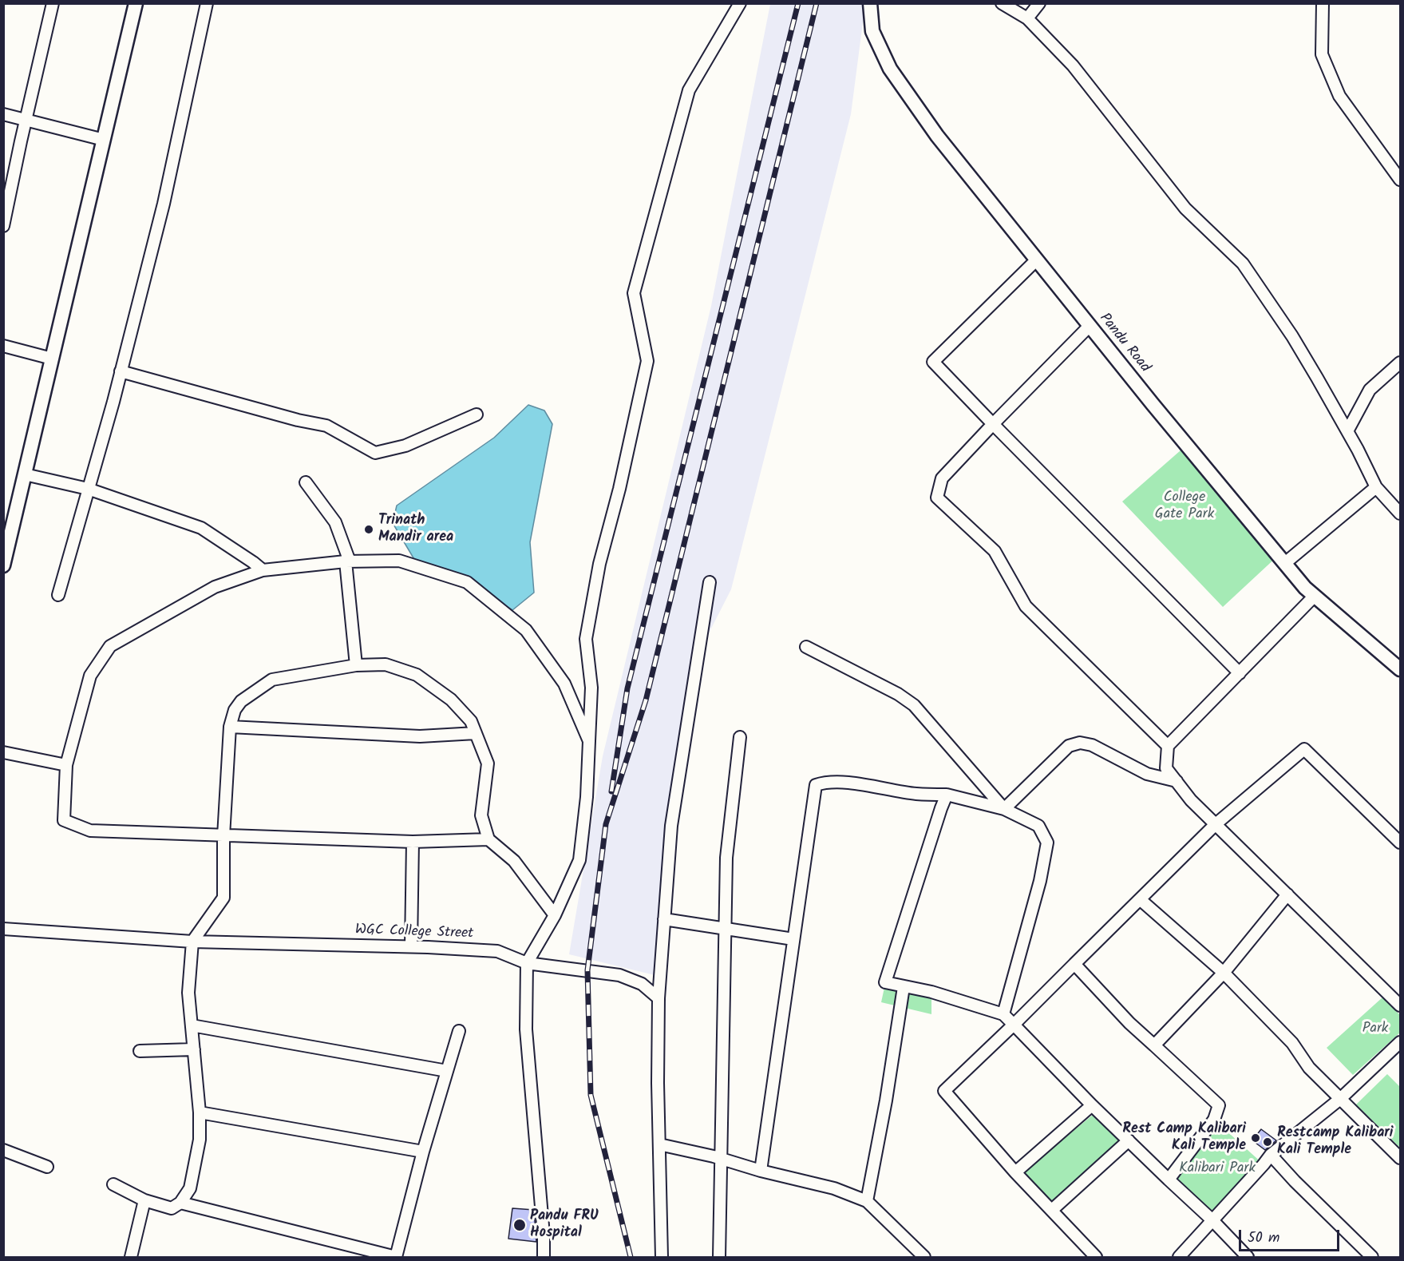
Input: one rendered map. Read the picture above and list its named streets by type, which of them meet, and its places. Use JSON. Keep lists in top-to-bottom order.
{
  "streets": {
    "street": ["Pandu Road", "WGC College Street"]
  },
  "parks": ["College Gate Park", "Park", "Kalibari Park"],
  "places": [
    "Trinath Mandir area",
    "Rest Camp Kalibari Kali Temple",
    "Restcamp Kalibari Kali Temple",
    "Pandu FRU Hospital"
  ],
  "scale_bar": "50 m"
}
